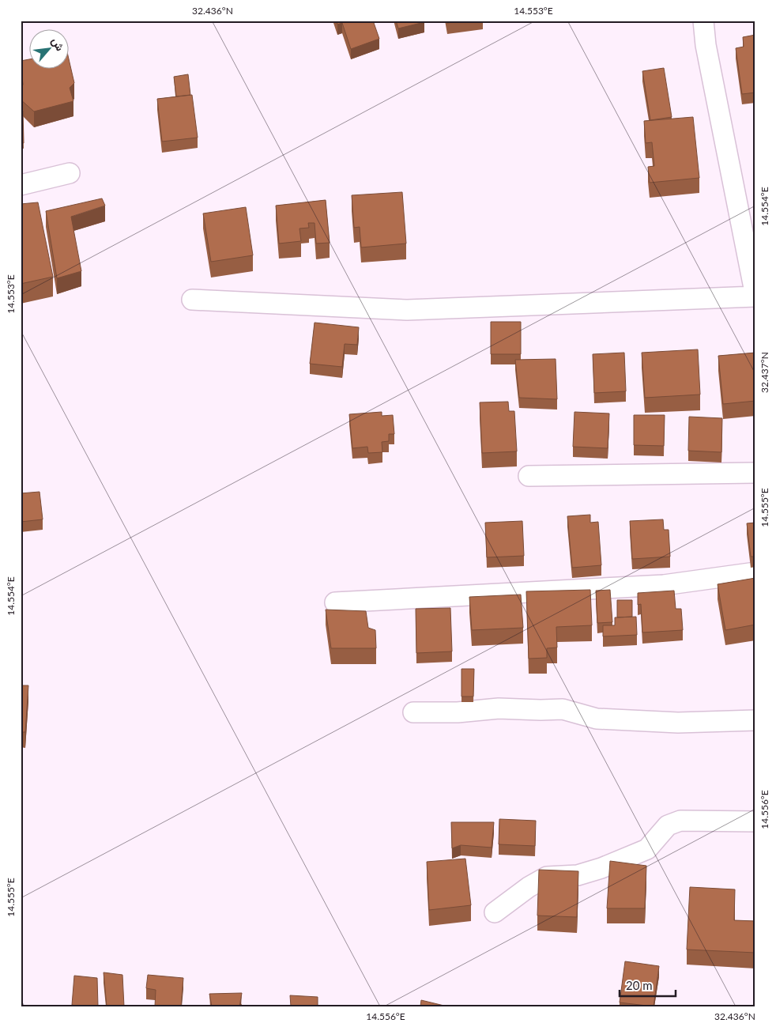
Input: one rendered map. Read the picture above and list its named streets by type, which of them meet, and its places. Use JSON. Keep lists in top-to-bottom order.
{
  "scale_bar": "20 m",
  "north": "top right",
  "coordinates": [
    "32.436°N",
    "14.553°E",
    "14.554°E",
    "32.437°N",
    "14.555°E",
    "14.556°E"
  ]
}
